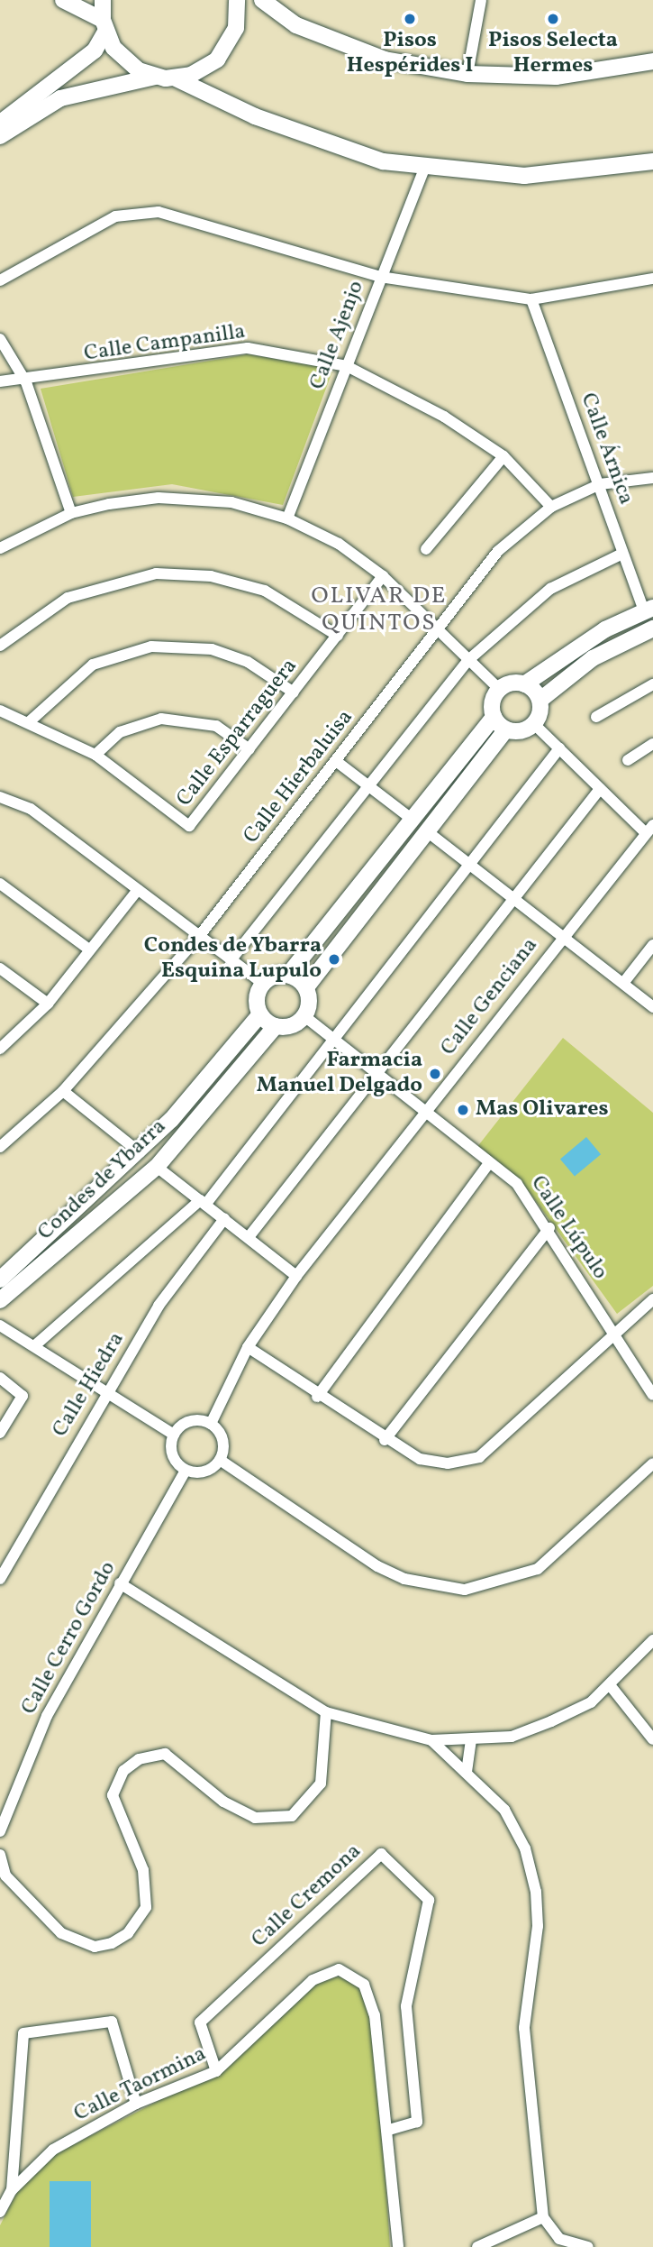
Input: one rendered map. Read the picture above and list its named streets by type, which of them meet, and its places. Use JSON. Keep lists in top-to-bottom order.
{
  "streets": {
    "main road": ["Condes de Ybarra"],
    "street": [
      "Calle Ajenjo",
      "Calle Campanilla",
      "Calle Árnica",
      "Calle Esparraguera",
      "Calle Hierbaluisa",
      "Calle Genciana",
      "Calle Lúpulo",
      "Calle Hiedra",
      "Calle Cerro Gordo",
      "Calle Cremona",
      "Calle Taormina"
    ]
  },
  "crossings": [
    ["Calle Ajenjo", "Calle Campanilla"],
    ["Calle Campanilla", "Calle Hierbaluisa"],
    ["Calle Árnica", "Calle Hierbaluisa"],
    ["Calle Genciana", "Calle Lúpulo"],
    ["Calle Genciana", "Calle Cerro Gordo"],
    ["Condes de Ybarra", "Calle Lúpulo"],
    ["Calle Cremona", "Calle Taormina"]
  ],
  "districts": ["OLIVAR DE QUINTOS"],
  "places": [
    "Pisos Hespérides I",
    "Pisos Selecta Hermes",
    "Condes de Ybarra Esquina Lupulo",
    "Farmacia Manuel Delgado",
    "Mas Olivares"
  ]
}
